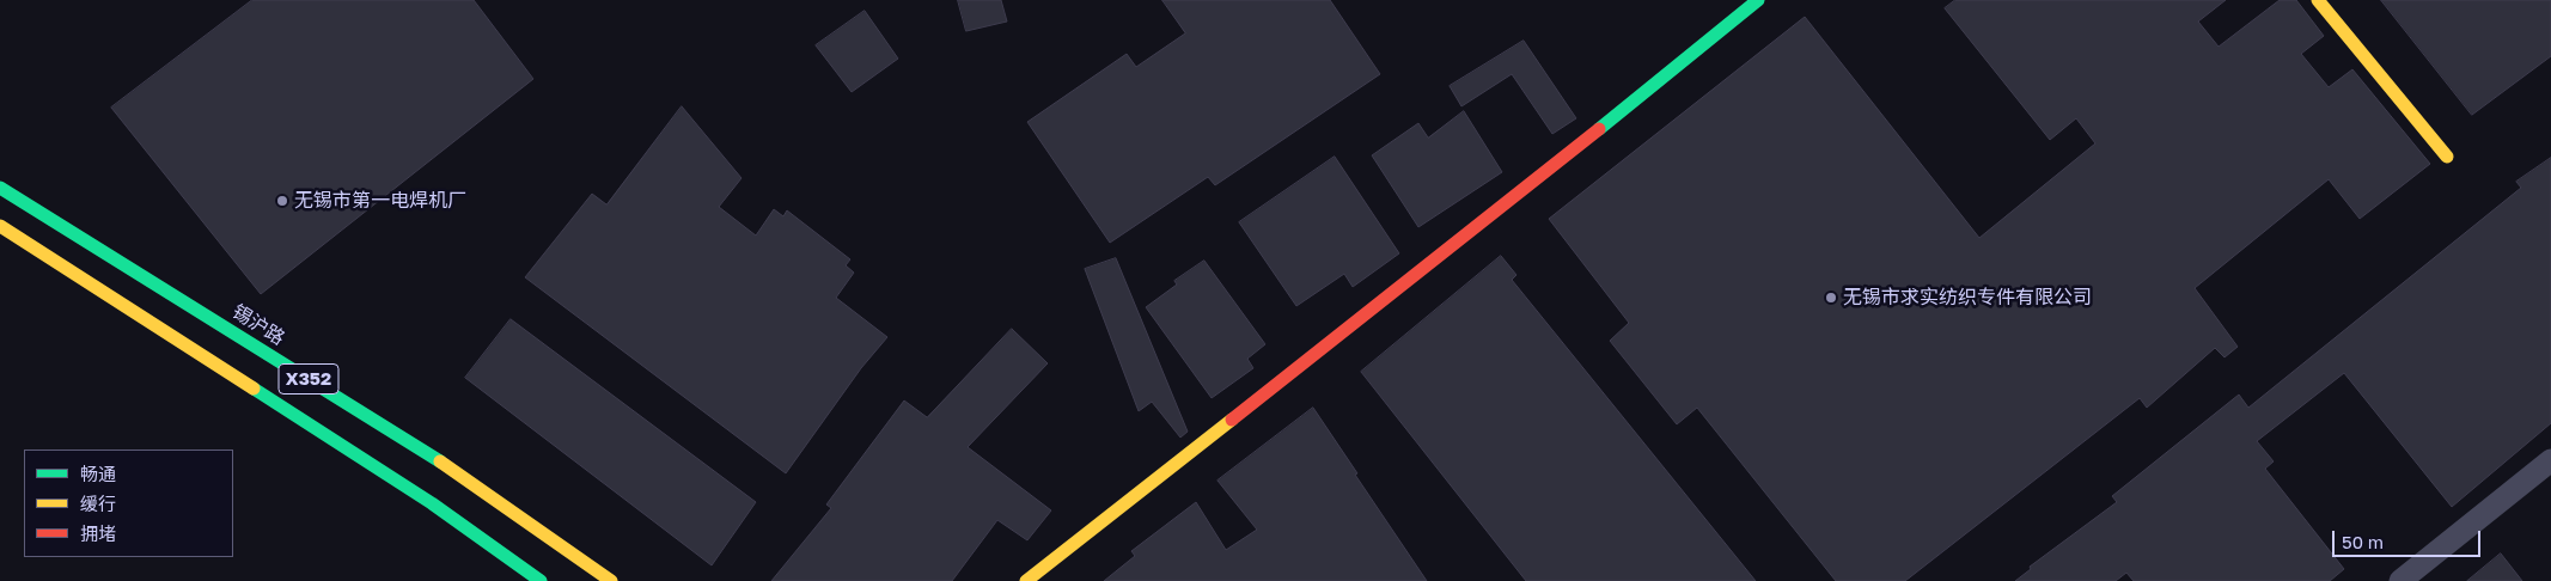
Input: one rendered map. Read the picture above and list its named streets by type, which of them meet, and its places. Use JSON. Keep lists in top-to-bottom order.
{
  "streets": {
    "main road": ["锡沪路", "X352"]
  },
  "places": ["无锡市第一电焊机厂", "无锡市求实纺织专件有限公司"],
  "legend": ["畅通", "缓行", "拥堵"],
  "scale_bar": "50 m"
}
